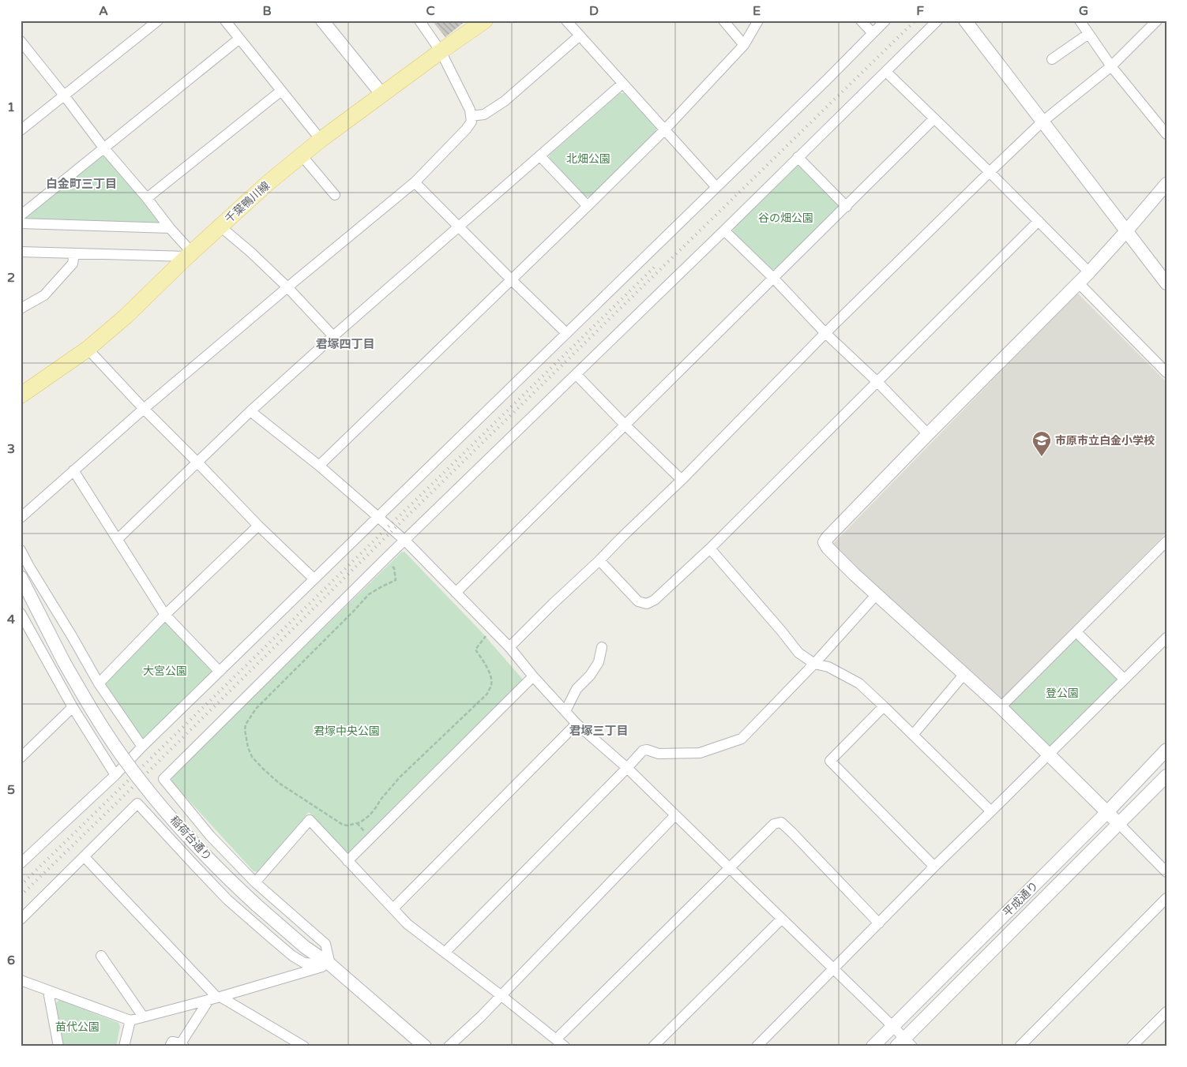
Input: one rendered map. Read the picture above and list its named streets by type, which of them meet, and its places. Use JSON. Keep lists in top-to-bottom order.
{
  "streets": {
    "main road": ["千葉鴨川線"],
    "street": ["稲荷台通り", "平成通り"]
  },
  "districts": ["白金町三丁目", "君塚四丁目", "君塚三丁目"],
  "parks": [
    "北畑公園",
    "谷の畑公園",
    "大宮公園",
    "登公園",
    "君塚中央公園",
    "苗代公園"
  ],
  "places": {
    "school or university": ["市原市立白金小学校"]
  },
  "grid": {
    "columns": [
      "A",
      "B",
      "C",
      "D",
      "E",
      "F",
      "G"
    ],
    "rows": [
      "1",
      "2",
      "3",
      "4",
      "5",
      "6"
    ]
  }
}
